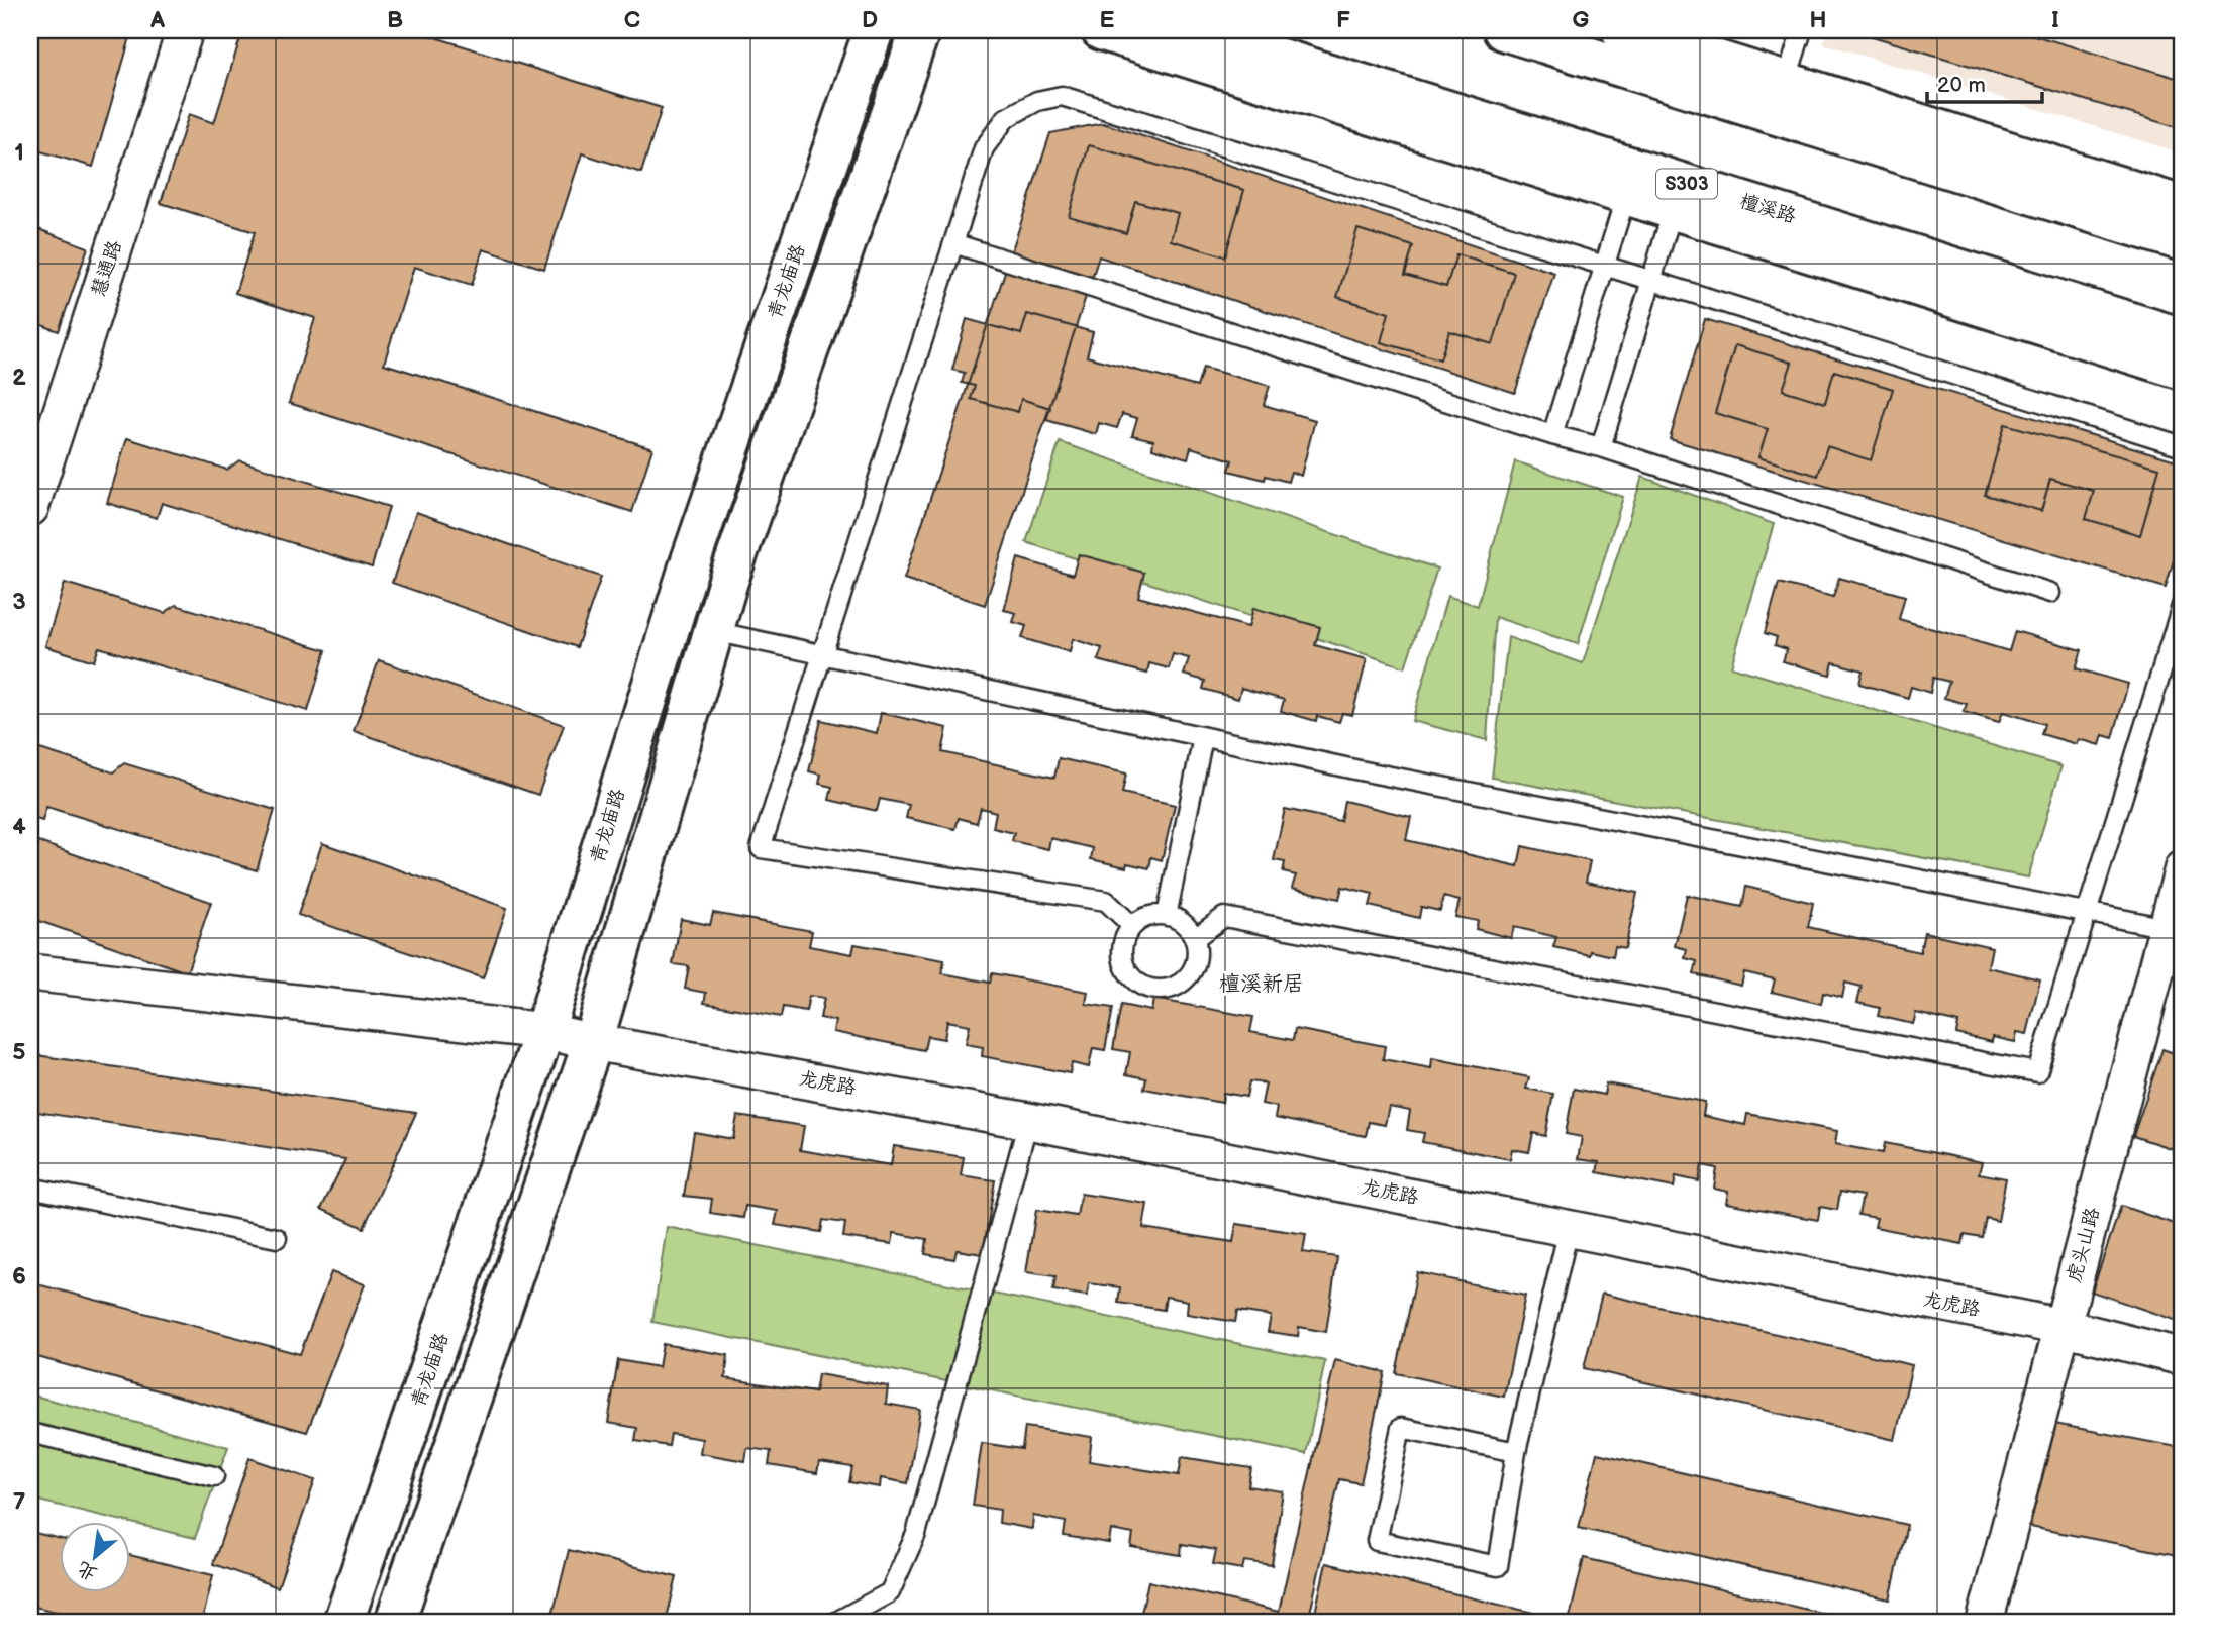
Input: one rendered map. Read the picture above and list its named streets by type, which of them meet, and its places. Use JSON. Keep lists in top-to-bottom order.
{
  "streets": {
    "street": [
      "S303",
      "檀溪路",
      "慧通路",
      "青龙庙路",
      "龙虎路",
      "虎头山路"
    ]
  },
  "crossings": [
    ["青龙庙路", "龙虎路"],
    ["龙虎路", "虎头山路"]
  ],
  "districts": ["檀溪新居"],
  "scale_bar": "20 m",
  "north": "bottom left",
  "grid": {
    "columns": [
      "A",
      "B",
      "C",
      "D",
      "E",
      "F",
      "G",
      "H",
      "I"
    ],
    "rows": [
      "1",
      "2",
      "3",
      "4",
      "5",
      "6",
      "7"
    ]
  }
}
